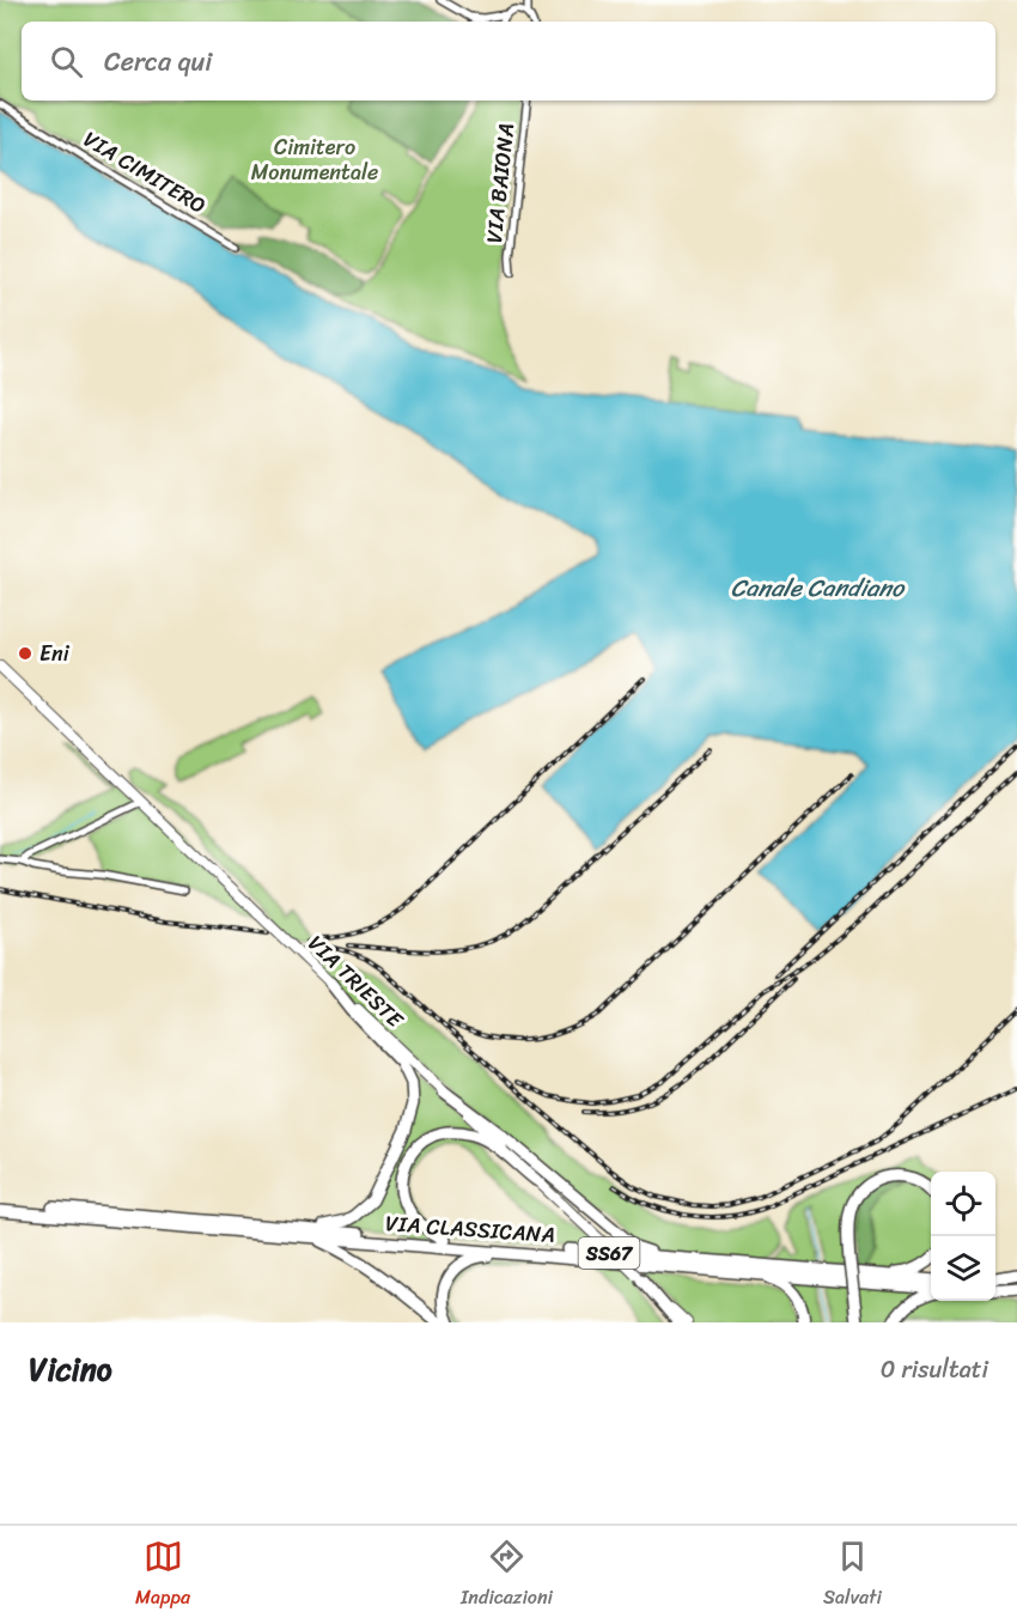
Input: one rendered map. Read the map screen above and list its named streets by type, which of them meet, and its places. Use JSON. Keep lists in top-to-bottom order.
{
  "streets": {
    "highway": ["VIA CLASSICANA", "SS67"],
    "main road": ["VIA TRIESTE"],
    "street": ["VIA CIMITERO", "VIA BAIONA"]
  },
  "crossings": [
    ["VIA CLASSICANA", "SS67"]
  ],
  "water": ["Canale Candiano"],
  "parks": ["Cimitero Monumentale"],
  "places": ["Eni"],
  "page": {
    "search": "Cerca qui",
    "heading": ["Vicino", "0 risultati"],
    "nav": ["Mappa", "Indicazioni", "Salvati"]
  }
}
